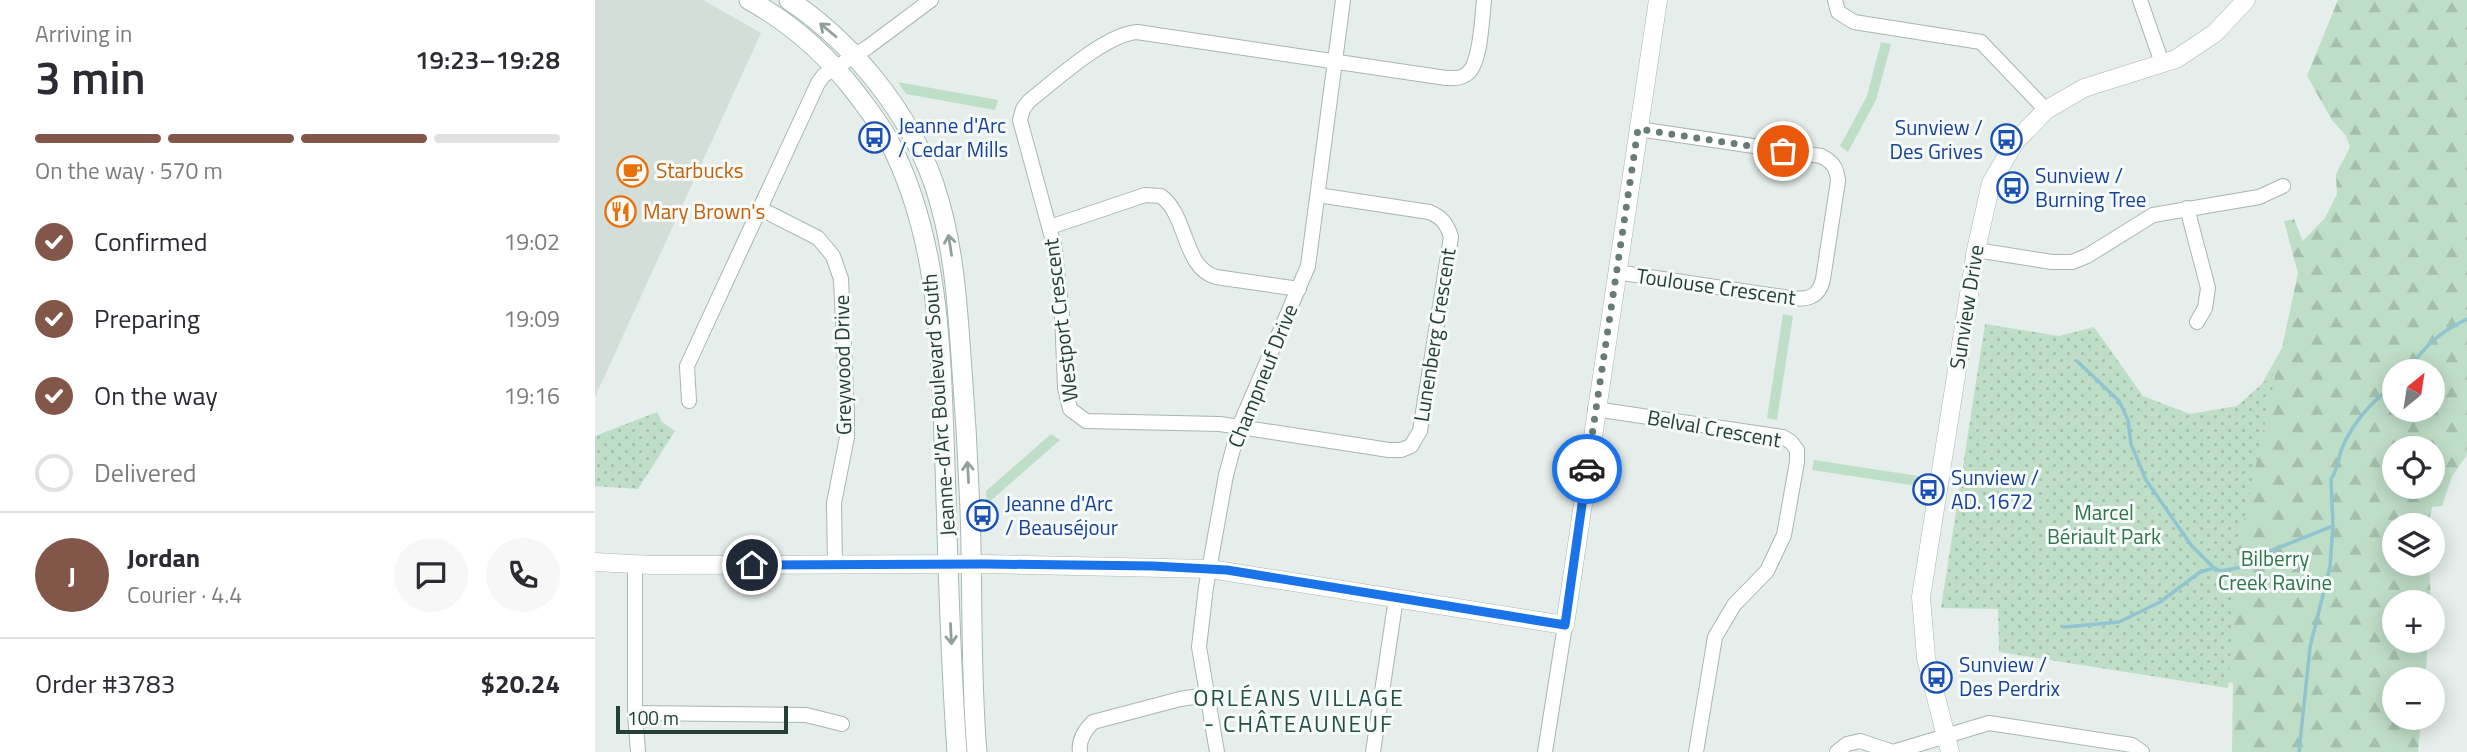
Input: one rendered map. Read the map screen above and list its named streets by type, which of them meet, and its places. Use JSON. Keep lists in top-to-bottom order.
{
  "streets": {
    "main road": ["Jeanne-d'Arc Boulevard South"],
    "street": [
      "Toulouse Crescent",
      "Sunview Drive",
      "Westport Crescent",
      "Lunenberg Crescent",
      "Greywood Drive",
      "Champneuf Drive",
      "Belval Crescent"
    ]
  },
  "crossings": [
    ["Westport Crescent", "Lunenberg Crescent"],
    ["Westport Crescent", "Champneuf Drive"],
    ["Lunenberg Crescent", "Champneuf Drive"]
  ],
  "districts": ["ORLÉANS VILLAGE - CHÂTEAUNEUF"],
  "parks": ["Marcel Bériault Park", "Bilberry Creek Ravine"],
  "places": {
    "bus stop": [
      "Jeanne d'Arc / Cedar Mills",
      "Sunview / Des Grives",
      "Sunview / Burning Tree",
      "Sunview / AD. 1672",
      "Jeanne d'Arc / Beauséjour",
      "Sunview / Des Perdrix"
    ],
    "cafe": ["Starbucks"],
    "restaurant": ["Mary Brown's"]
  },
  "scale_bar": "100 m",
  "north": "top right",
  "page": {
    "heading": ["3 min", "Arriving in", "19:23–19:28"],
    "panel": [
      "Jordan",
      "Courier · 4.4",
      "Order #3783",
      "$20.24"
    ],
    "bar": "On the way · 570 m",
    "list": [
      ["Confirmed", "19:02"],
      ["Preparing", "19:09"],
      ["On the way", "19:16"],
      "Delivered"
    ],
    "map_buttons": ["+", "−"],
    "round": "J",
    "scale": "100 m"
  }
}
